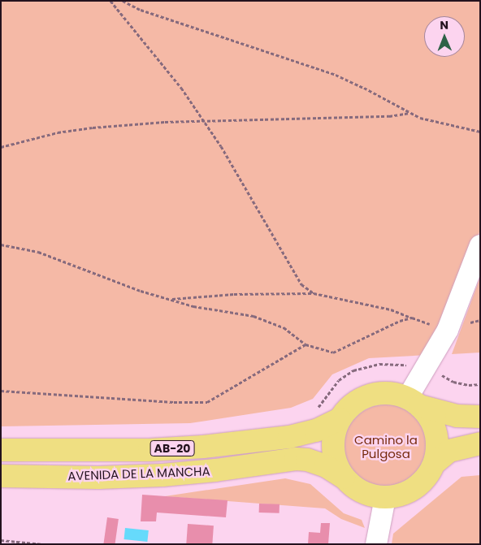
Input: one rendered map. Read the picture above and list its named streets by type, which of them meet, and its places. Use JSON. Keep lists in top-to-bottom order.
{
  "streets": {
    "main road": ["AB-20", "AVENIDA DE LA MANCHA"]
  },
  "crossings": [
    ["AB-20", "AVENIDA DE LA MANCHA"]
  ],
  "parks": ["Camino la Pulgosa"],
  "north": "top"
}
